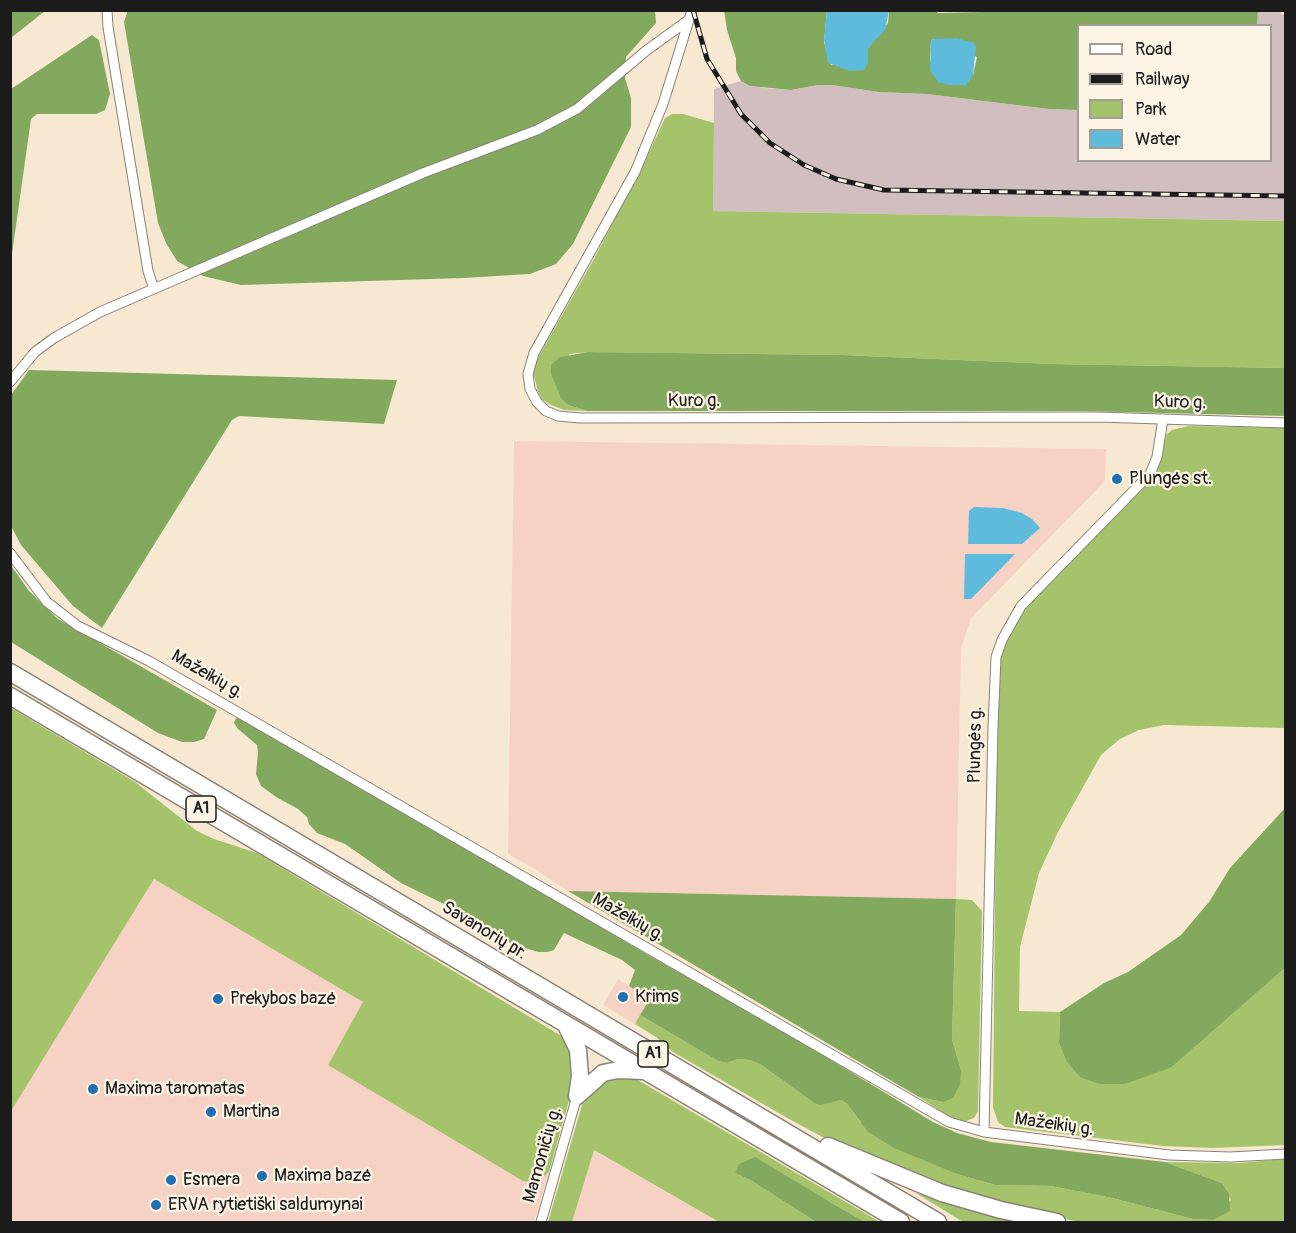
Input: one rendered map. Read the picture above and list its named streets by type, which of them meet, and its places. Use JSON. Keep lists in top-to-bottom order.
{
  "streets": {
    "highway": ["A1", "Savanorių pr."],
    "street": [
      "Kuro g.",
      "Mažeikių g.",
      "Plungės g.",
      "Mamoničių g."
    ]
  },
  "crossings": [
    ["Kuro g.", "Plungės g."],
    ["Mažeikių g.", "Plungės g."]
  ],
  "places": [
    "Plungės st.",
    "Krims",
    "Prekybos bazė",
    "Maxima taromatas",
    "Martina",
    "Maxima bazė",
    "Esmera",
    "ERVA rytietiški saldumynai"
  ],
  "legend": [
    "Road",
    "Railway",
    "Park",
    "Water"
  ]
}
